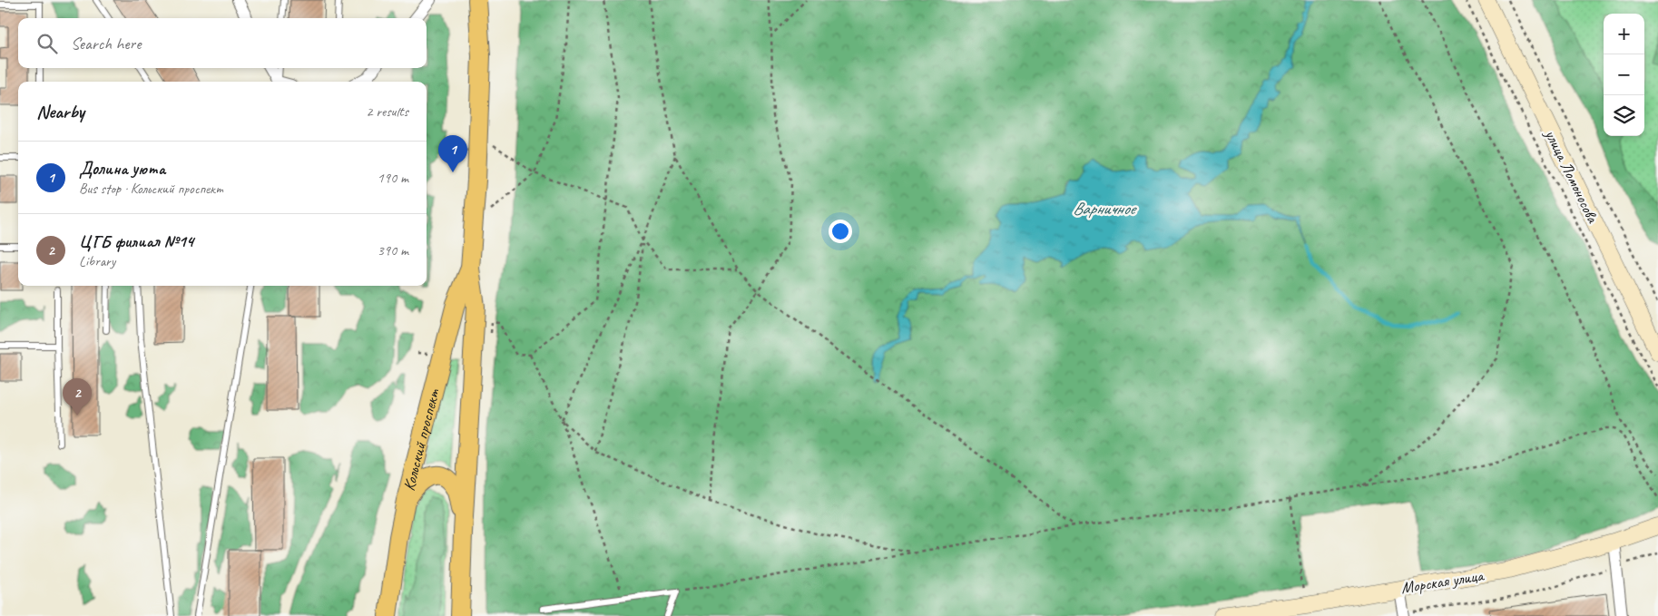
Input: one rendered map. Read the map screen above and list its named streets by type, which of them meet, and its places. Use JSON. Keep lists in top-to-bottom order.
{
  "streets": {
    "main road": ["Кольский проспект"],
    "street": ["улица Ломоносова", "Морская улица"]
  },
  "water": ["Варничное"],
  "page": {
    "map_buttons": ["+", "−"],
    "search": "Search here",
    "heading": ["Nearby", "2 results"],
    "pins": ["1", "2"],
    "list": [
      {
        "mark": "1",
        "name": "Долина уюта",
        "note": "Bus stop · Кольский проспект",
        "value": "190 m"
      },
      {
        "mark": "2",
        "name": "ЦГБ филиал №14",
        "note": "Library",
        "value": "390 m"
      }
    ]
  }
}
